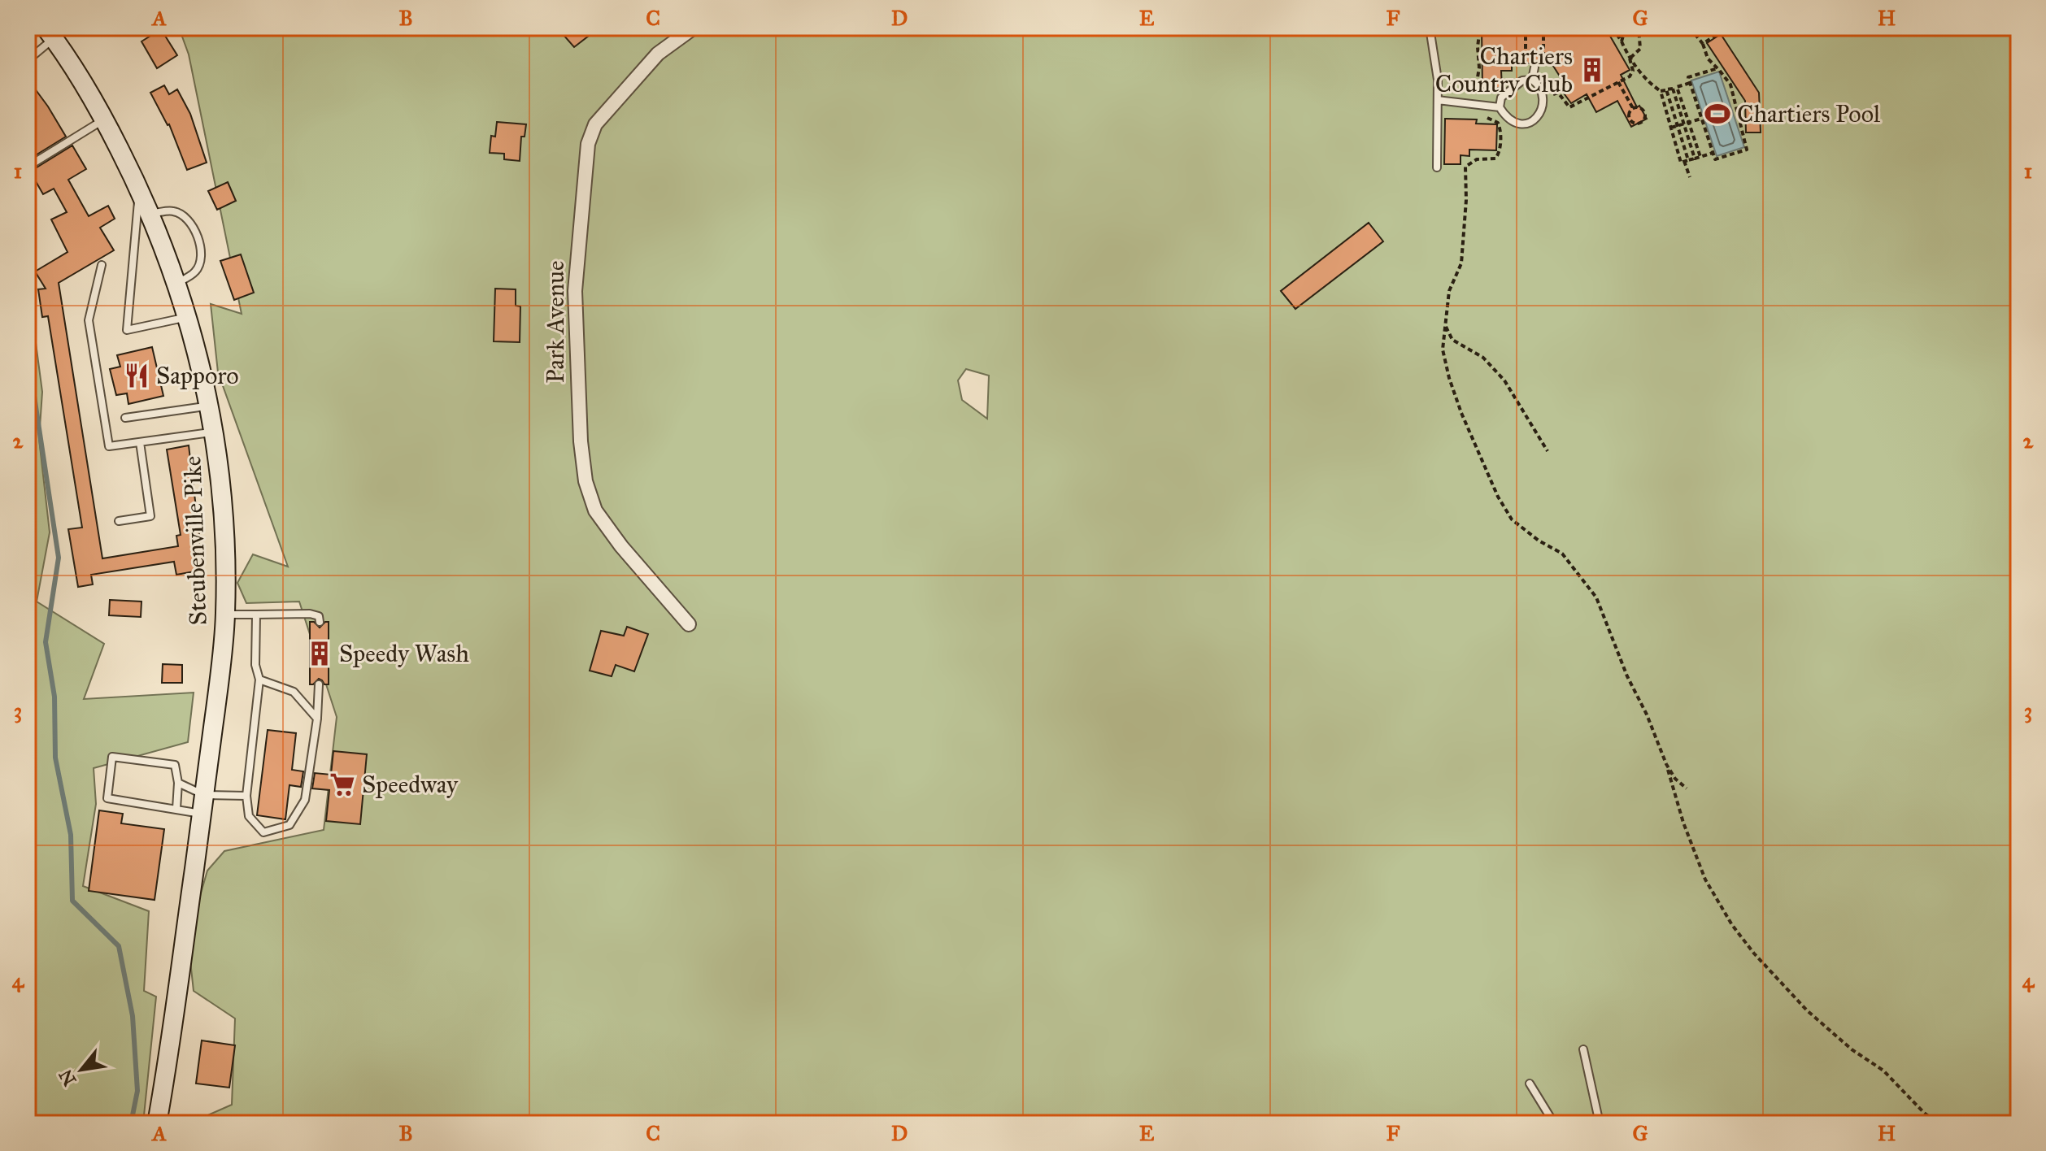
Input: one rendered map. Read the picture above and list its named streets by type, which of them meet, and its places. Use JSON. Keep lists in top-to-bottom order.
{
  "streets": {
    "main road": ["Steubenville Pike"],
    "street": ["Park Avenue"]
  },
  "places": {
    "building": ["Chartiers Country Club", "Speedy Wash"],
    "sports": ["Chartiers Pool"],
    "restaurant": ["Sapporo"],
    "supermarket": ["Speedway"]
  },
  "north": "bottom left",
  "grid": {
    "columns": [
      "A",
      "B",
      "C",
      "D",
      "E",
      "F",
      "G",
      "H"
    ],
    "rows": [
      "1",
      "2",
      "3",
      "4"
    ]
  }
}
